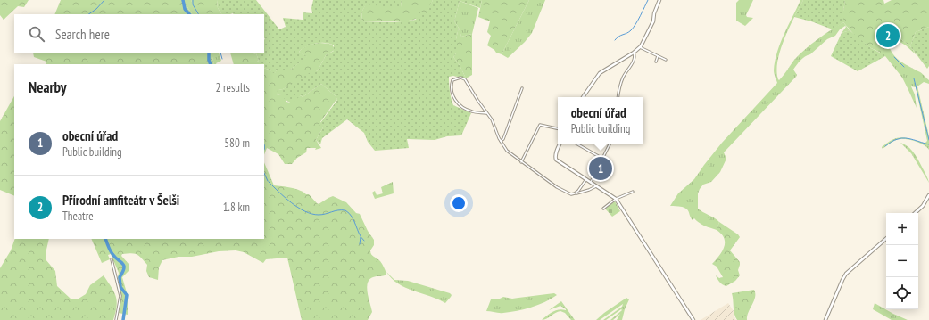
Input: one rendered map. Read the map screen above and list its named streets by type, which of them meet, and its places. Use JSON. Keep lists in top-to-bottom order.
{
  "page": {
    "search": "Search here",
    "pins": ["2", "1"],
    "heading": ["Nearby", "2 results"],
    "popup": ["obecní úřad", "Public building"],
    "list": [
      {
        "mark": "1",
        "name": "obecní úřad",
        "note": "Public building",
        "value": "580 m"
      },
      {
        "mark": "2",
        "name": "Přírodní amfiteátr v Šelši",
        "note": "Theatre",
        "value": "1.8 km"
      }
    ],
    "map_buttons": ["+", "−"]
  }
}
